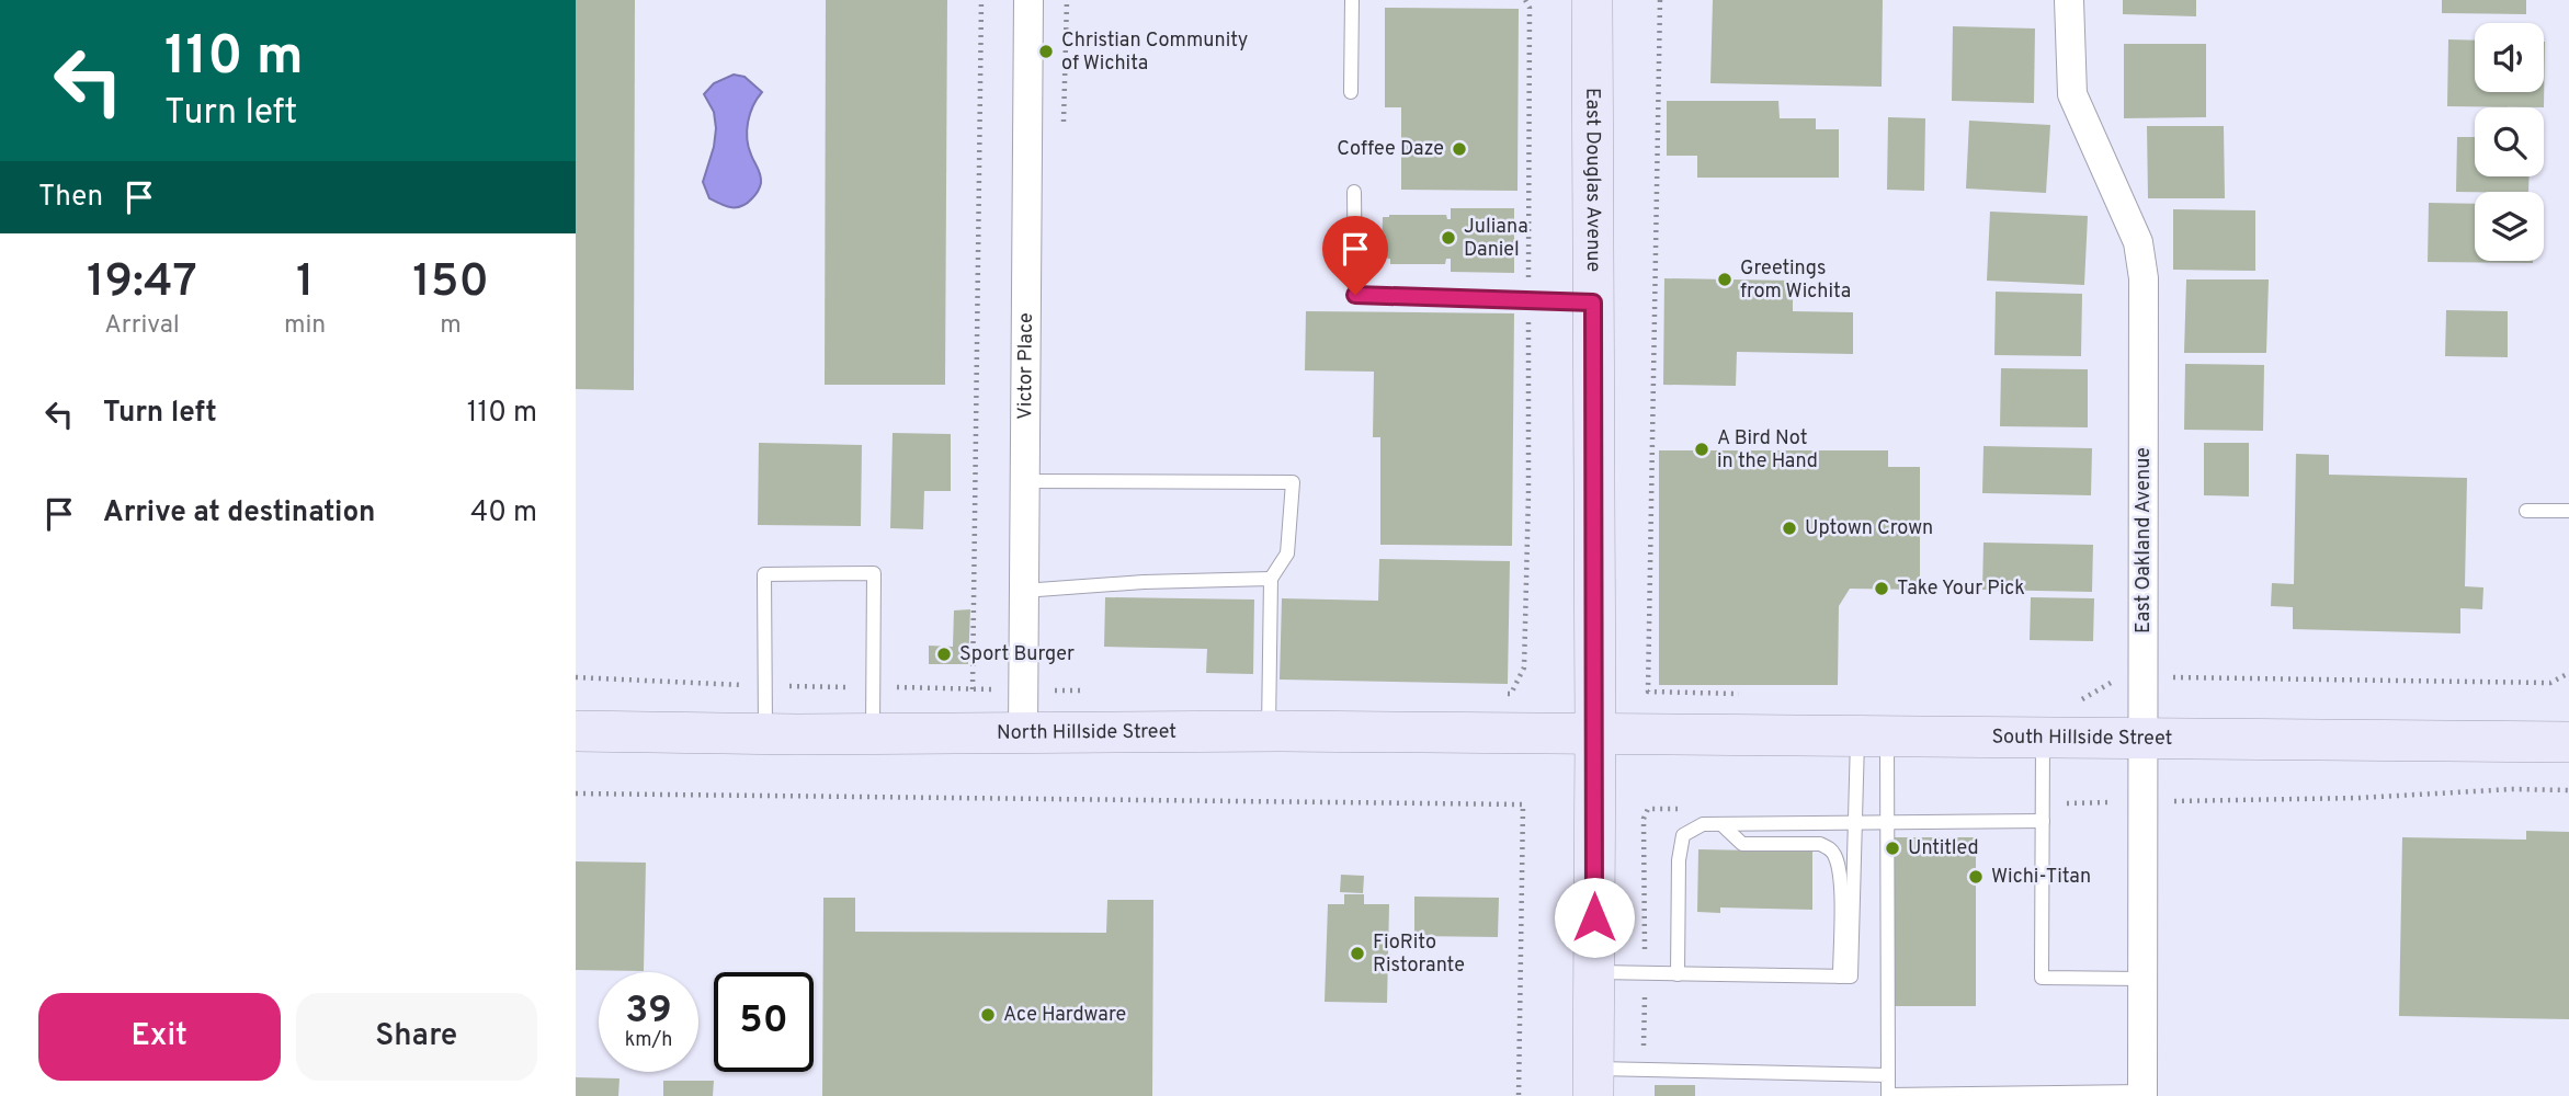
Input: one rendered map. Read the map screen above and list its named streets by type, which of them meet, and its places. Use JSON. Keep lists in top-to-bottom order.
{
  "streets": {
    "main road": ["East Douglas Avenue", "North Hillside Street", "South Hillside Street"],
    "street": ["Victor Place", "East Oakland Avenue"]
  },
  "crossings": [
    ["East Douglas Avenue", "North Hillside Street"],
    ["East Douglas Avenue", "South Hillside Street"],
    ["Victor Place", "North Hillside Street"],
    ["East Oakland Avenue", "South Hillside Street"],
    ["North Hillside Street", "South Hillside Street"]
  ],
  "places": [
    "Christian Community of Wichita",
    "Coffee Daze",
    "Juliana Daniel",
    "Greetings from Wichita",
    "A Bird Not in the Hand",
    "Uptown Crown",
    "Take Your Pick",
    "Sport Burger",
    "Untitled",
    "Wichi-Titan",
    "FioRito Ristorante",
    "Ace Hardware"
  ],
  "page": {
    "turn": ["110 m", "Turn left"],
    "then": "Then",
    "eta": [
      "19:47",
      "Arrival",
      "1",
      "min",
      "150",
      "m"
    ],
    "list": [
      {
        "name": "Turn left",
        "value": "110 m"
      },
      {
        "name": "Arrive at destination",
        "value": "40 m"
      }
    ],
    "speed": "39 km/h",
    "limit": "50",
    "buttons": ["Exit", "Share"]
  }
}
